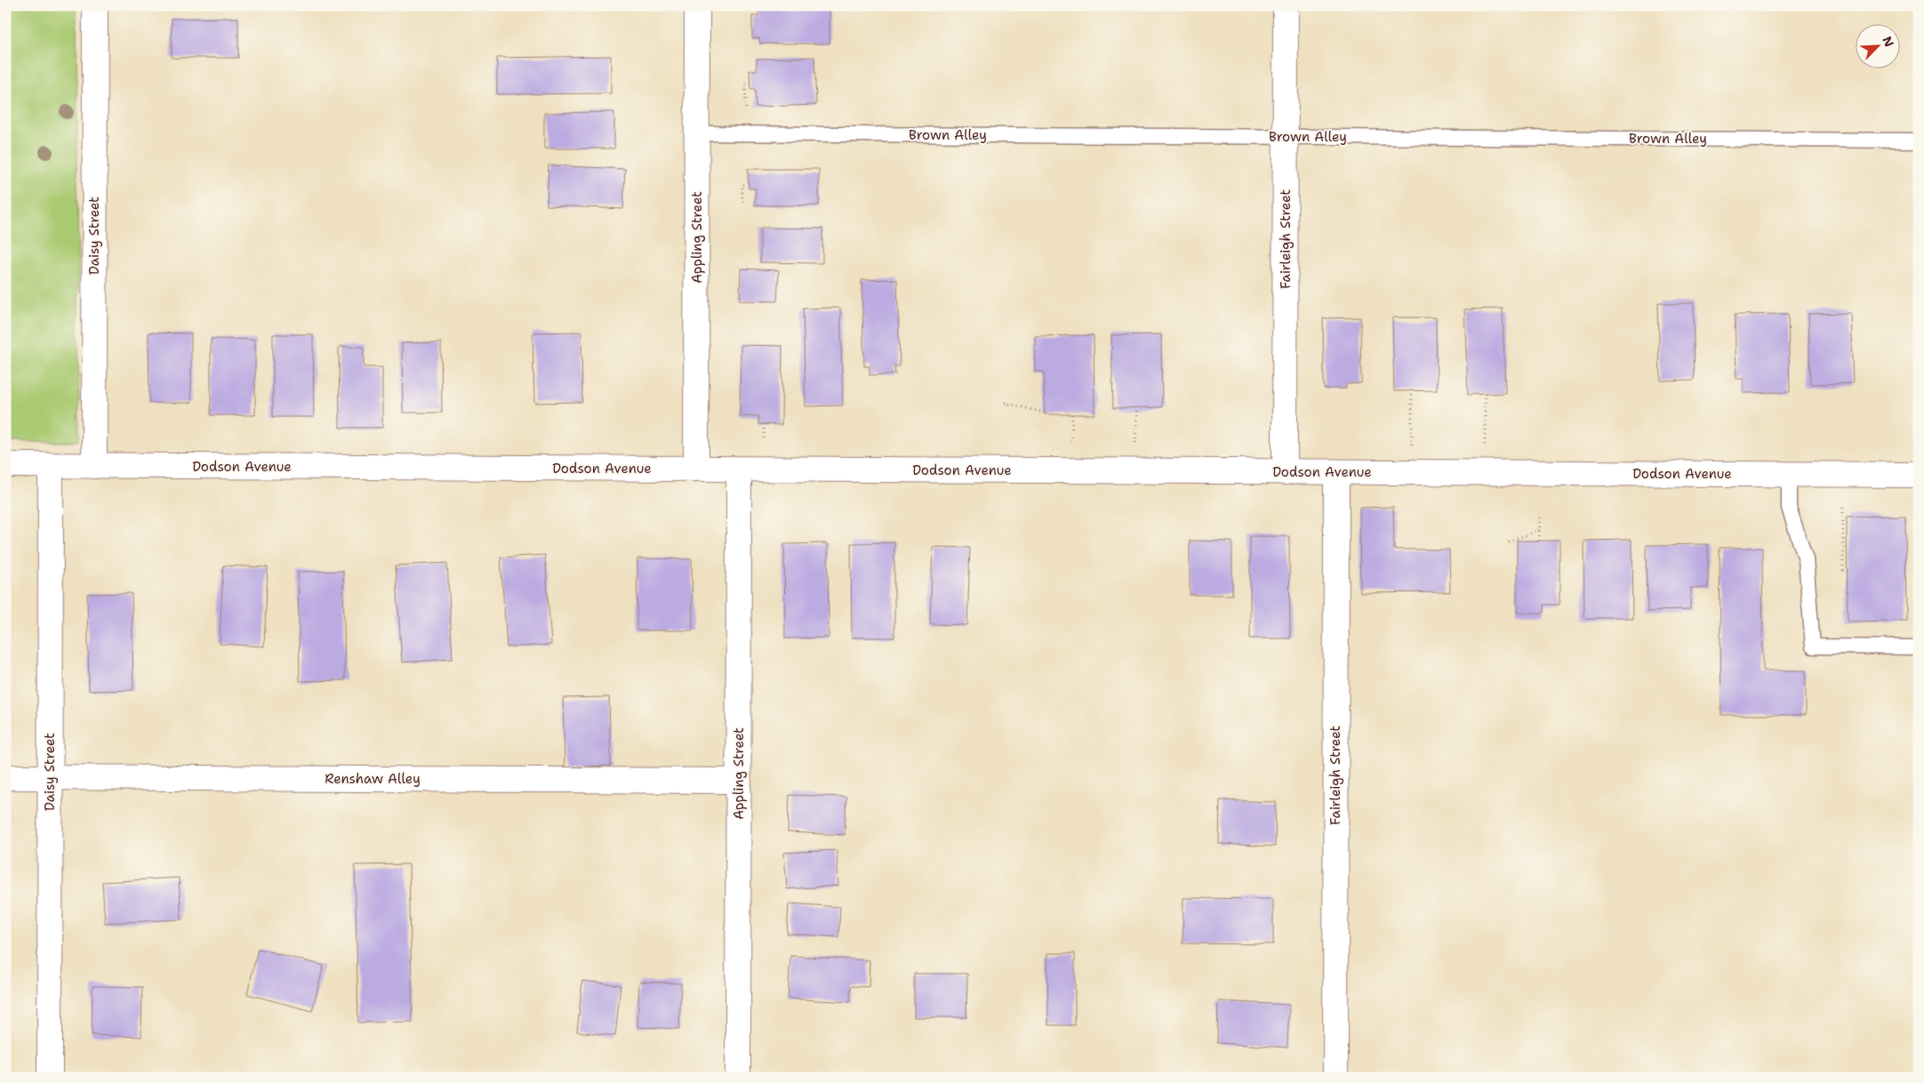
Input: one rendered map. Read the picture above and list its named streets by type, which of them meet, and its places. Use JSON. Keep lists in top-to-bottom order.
{
  "streets": {
    "street": [
      "Daisy Street",
      "Appling Street",
      "Fairleigh Street",
      "Dodson Avenue",
      "Renshaw Alley"
    ],
    "lane": ["Brown Alley"]
  },
  "crossings": [
    ["Brown Alley", "Appling Street"],
    ["Brown Alley", "Fairleigh Street"],
    ["Daisy Street", "Dodson Avenue"],
    ["Daisy Street", "Renshaw Alley"],
    ["Appling Street", "Dodson Avenue"],
    ["Appling Street", "Renshaw Alley"],
    ["Fairleigh Street", "Dodson Avenue"]
  ],
  "north": "top right"
}
